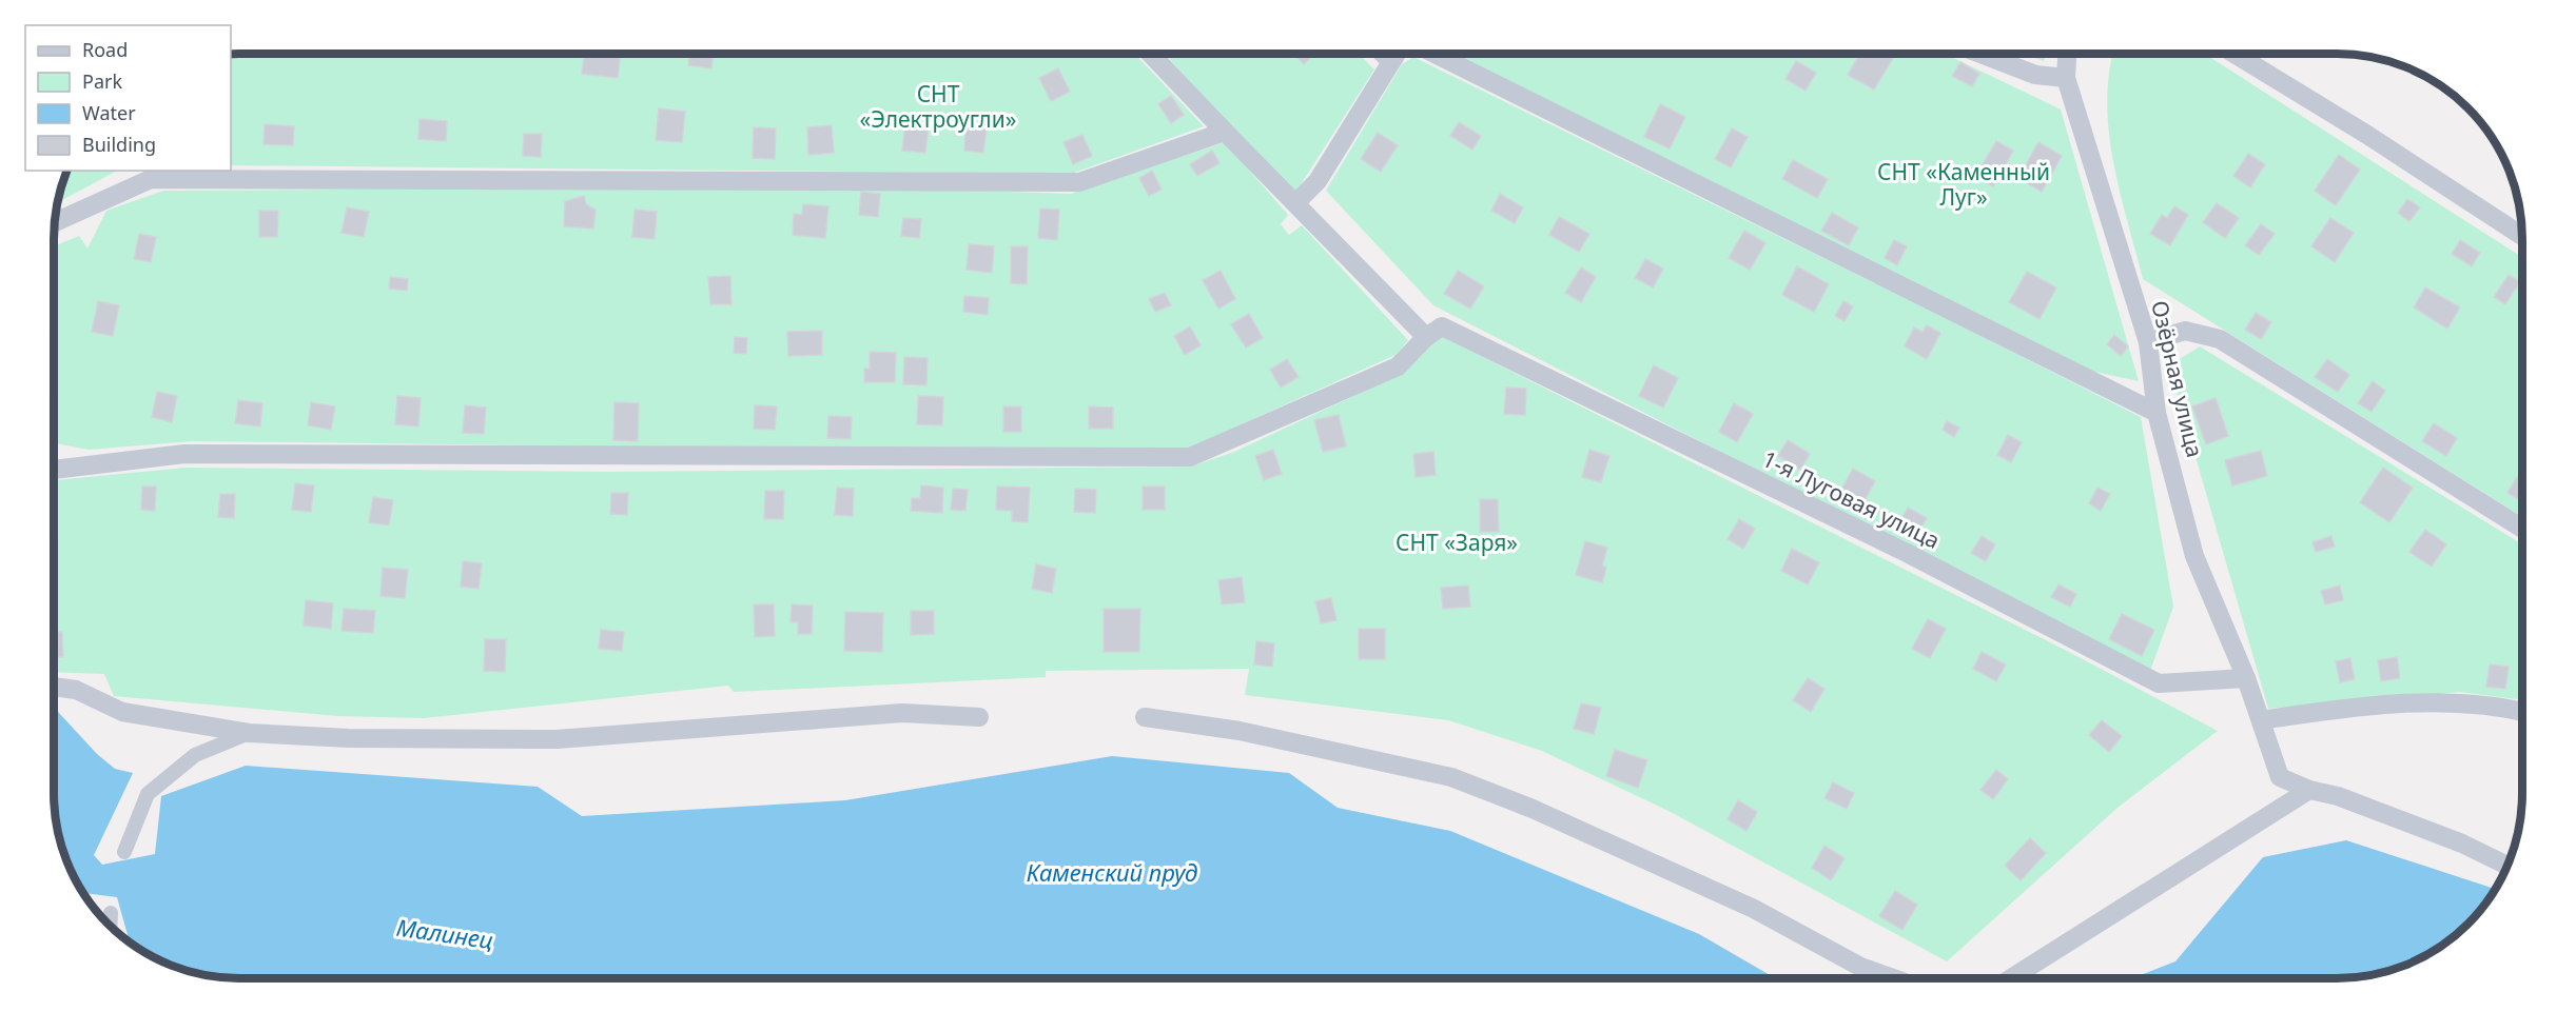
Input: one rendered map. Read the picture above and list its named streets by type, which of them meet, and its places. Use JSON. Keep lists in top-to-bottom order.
{
  "streets": {
    "street": ["Озёрная улица", "1-я Луговая улица"]
  },
  "crossings": [
    ["Озёрная улица", "1-я Луговая улица"]
  ],
  "water": ["Каменский пруд", "Малинец"],
  "parks": ["СНТ «Электроугли»", "СНТ «Каменный Луг»", "СНТ «Заря»"],
  "legend": [
    "Road",
    "Park",
    "Water",
    "Building"
  ]
}
